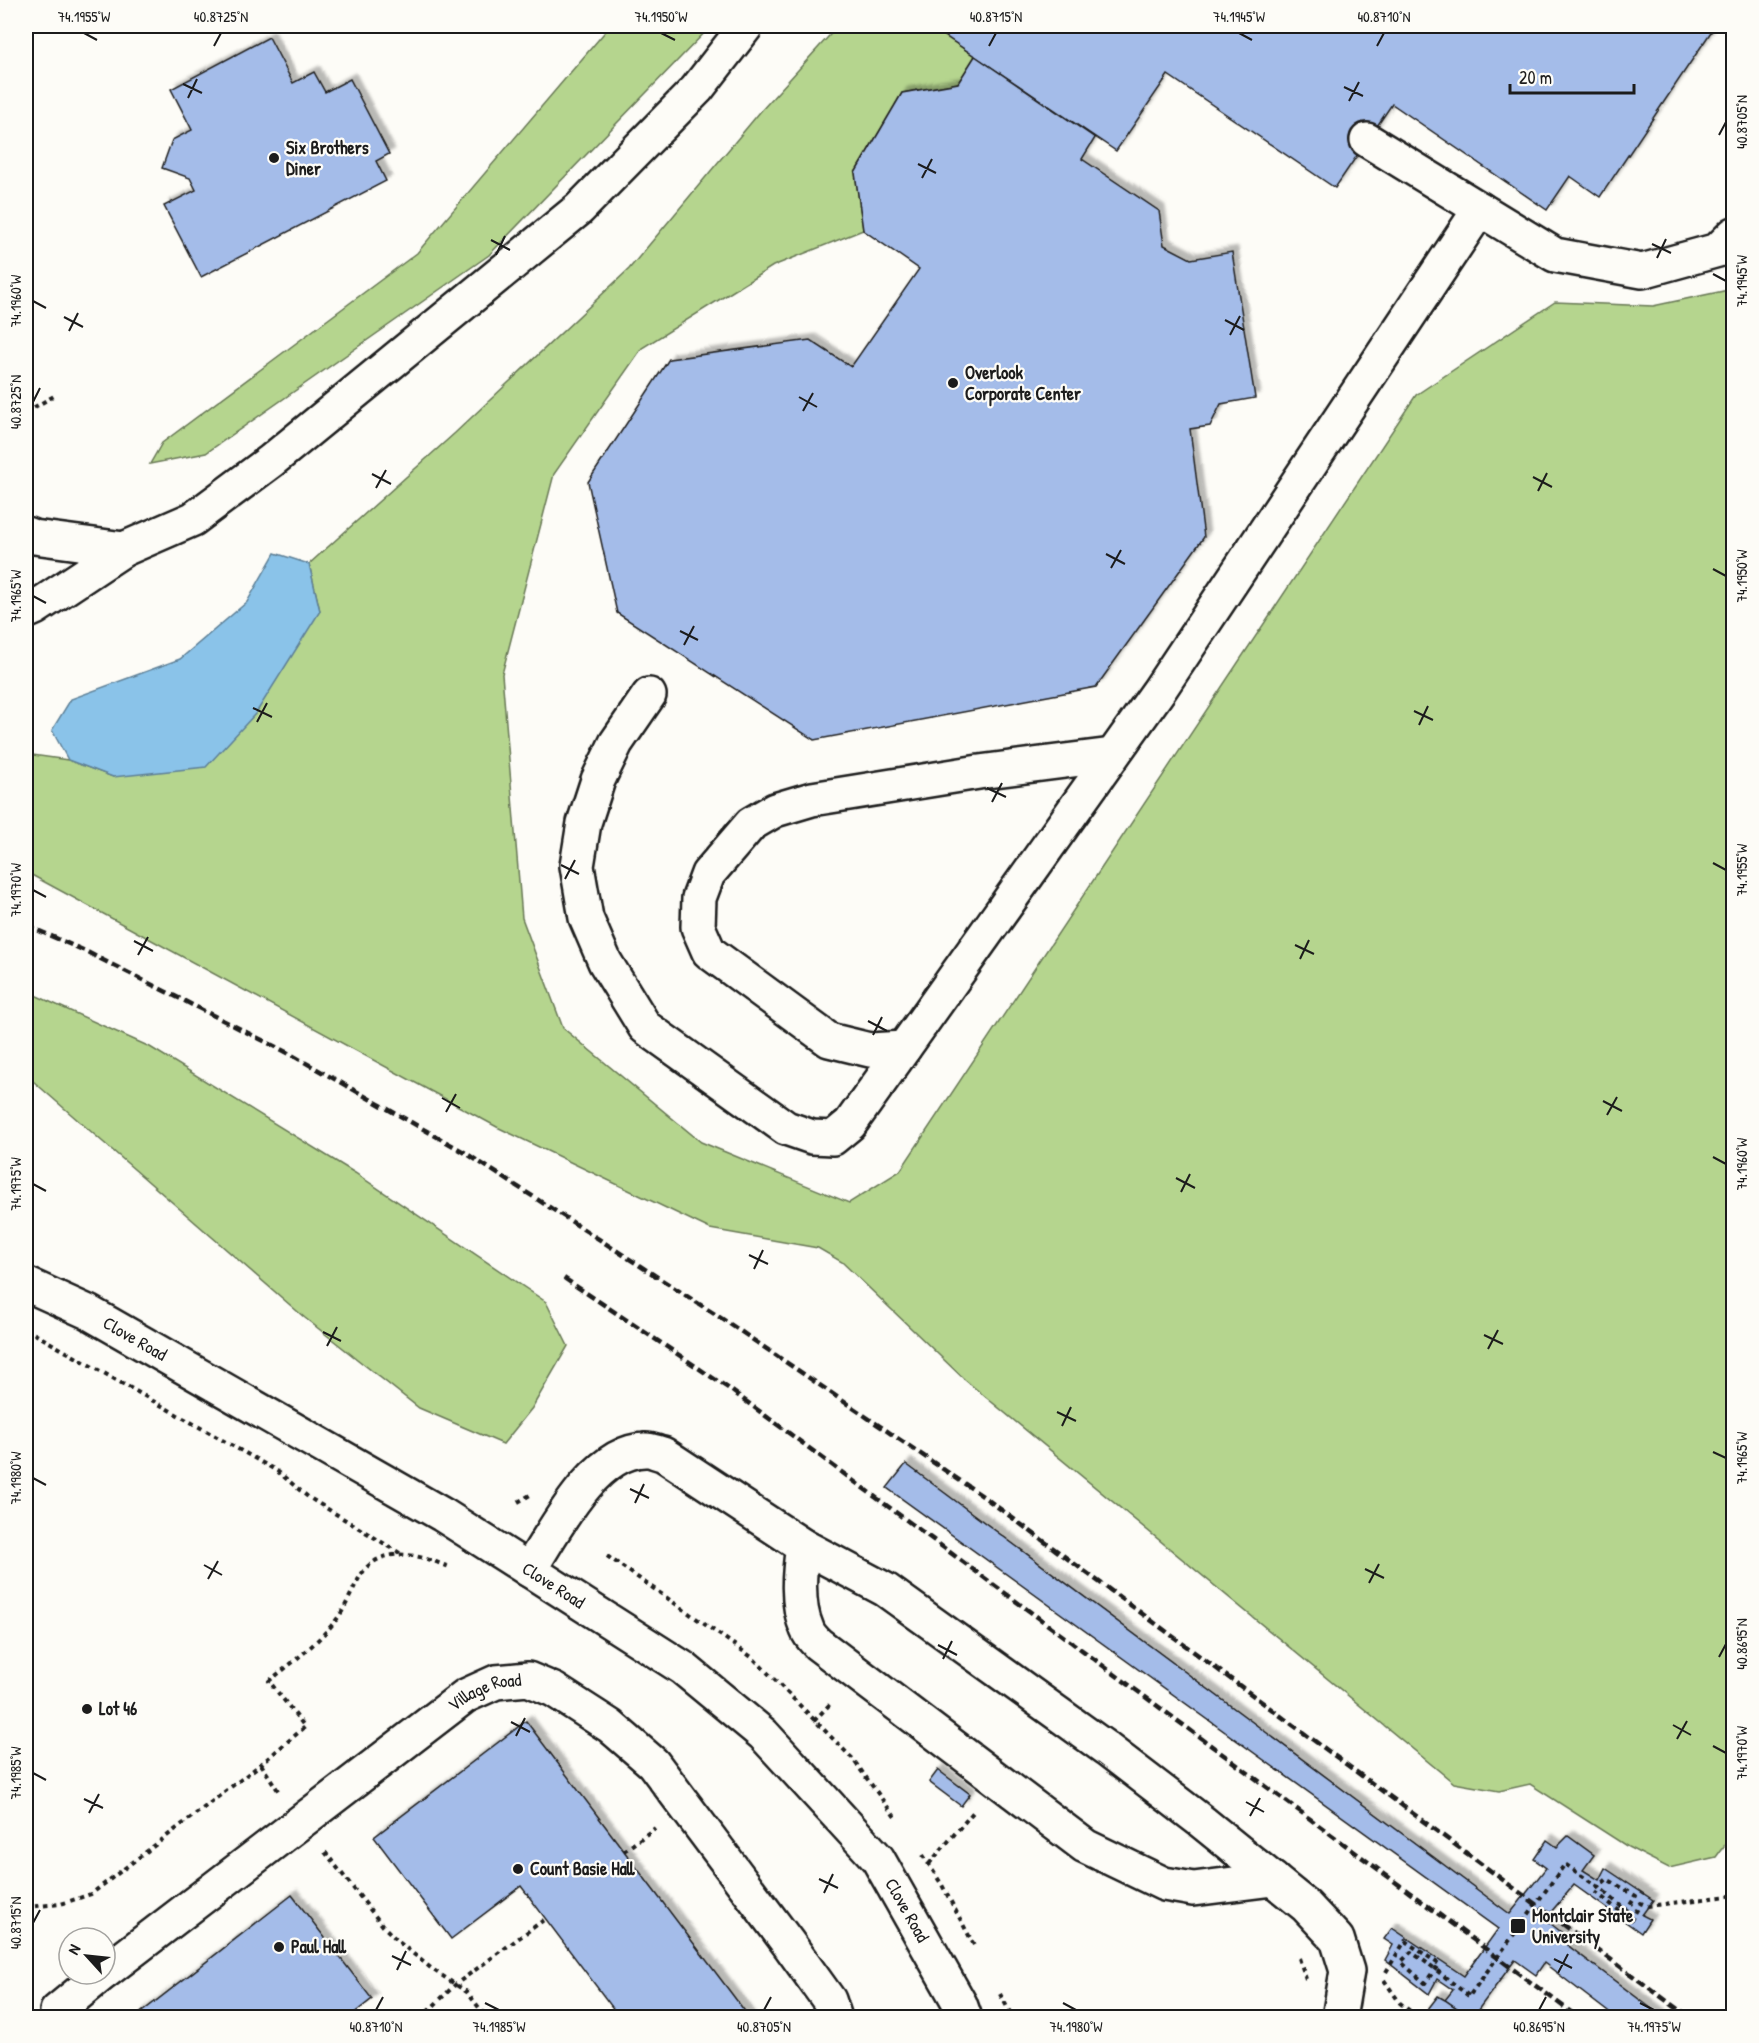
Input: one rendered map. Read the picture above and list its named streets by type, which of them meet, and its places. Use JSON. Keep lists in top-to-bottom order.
{
  "streets": {
    "street": ["Clove Road", "Village Road"]
  },
  "places": {
    "other": [
      "Six Brothers Diner",
      "Overlook Corporate Center",
      "Lot 46",
      "Count Basie Hall",
      "Paul Hall"
    ],
    "transit": ["Montclair State University"]
  },
  "scale_bar": "20 m",
  "north": "top left",
  "coordinates": [
    "74.1955°W",
    "40.8725°N",
    "74.1950°W",
    "40.8715°N",
    "74.1945°W",
    "40.8710°N",
    "40.8705°N",
    "74.1960°W",
    "74.1965°W",
    "74.1970°W",
    "74.1975°W",
    "74.1980°W",
    "40.8695°N",
    "74.1985°W"
  ]
}
